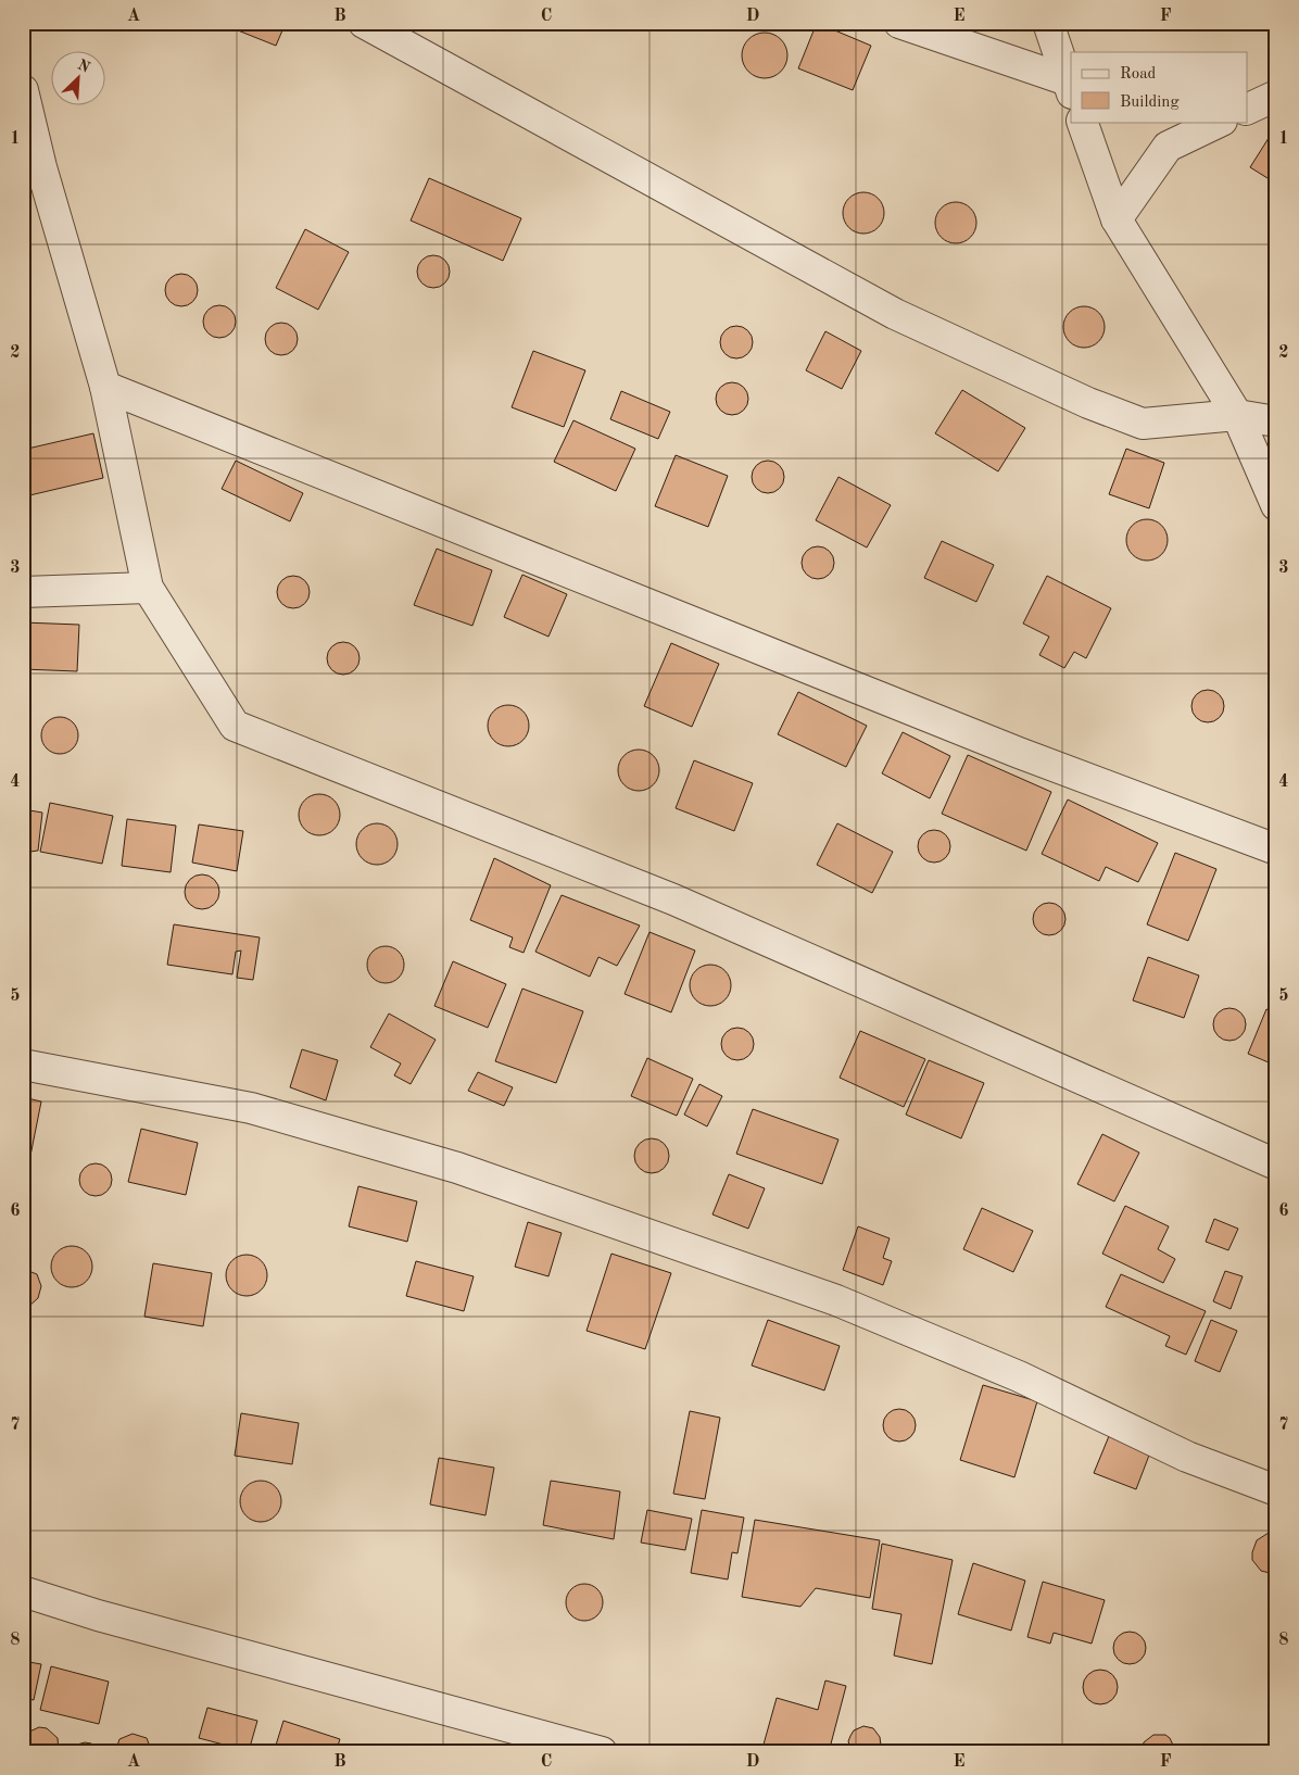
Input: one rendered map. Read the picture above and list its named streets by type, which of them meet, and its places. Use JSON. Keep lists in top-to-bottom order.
{
  "legend": ["Road", "Building"],
  "north": "top right",
  "grid": {
    "columns": [
      "A",
      "B",
      "C",
      "D",
      "E",
      "F"
    ],
    "rows": [
      "1",
      "2",
      "3",
      "4",
      "5",
      "6",
      "7",
      "8"
    ]
  }
}
